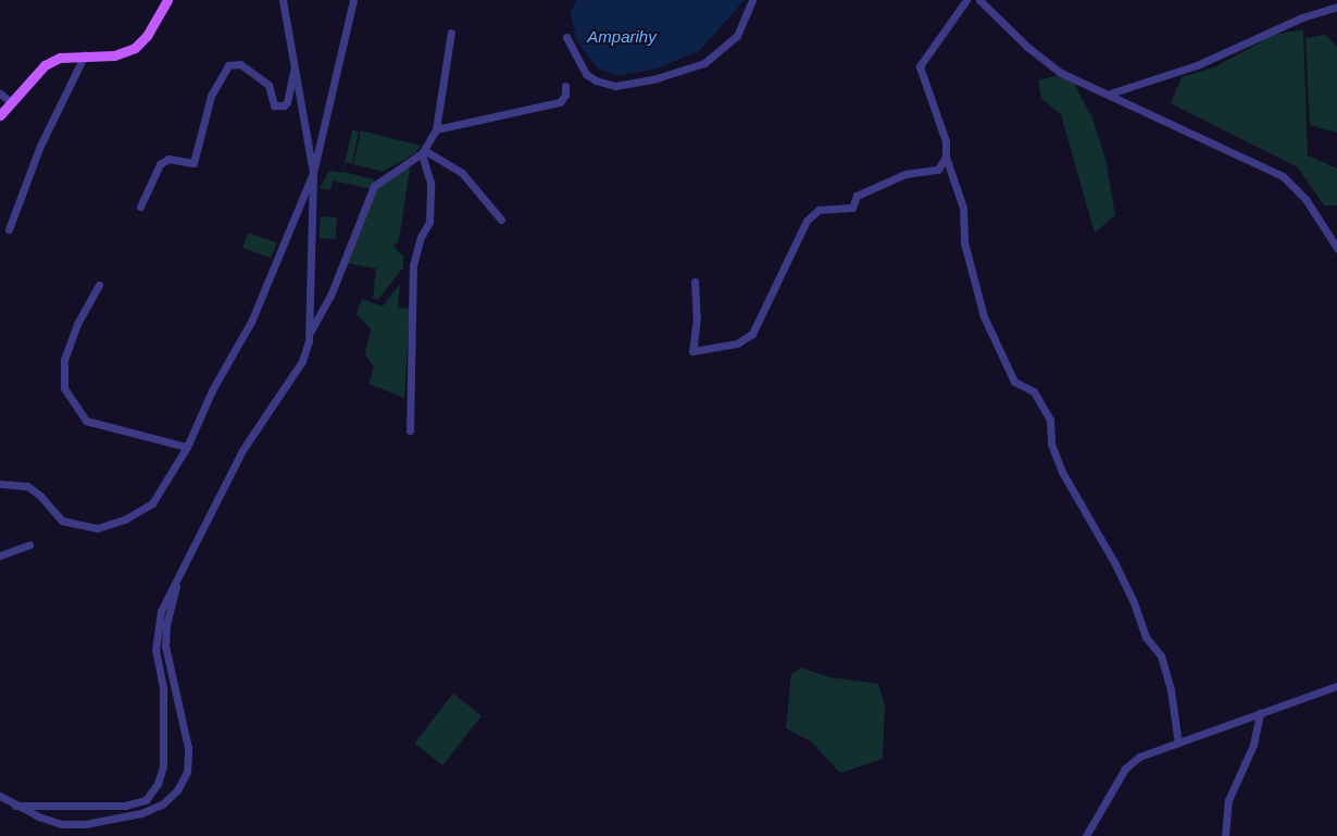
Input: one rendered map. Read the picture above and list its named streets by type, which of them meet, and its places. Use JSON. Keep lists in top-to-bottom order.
{
  "water": ["Amparihy"]
}
